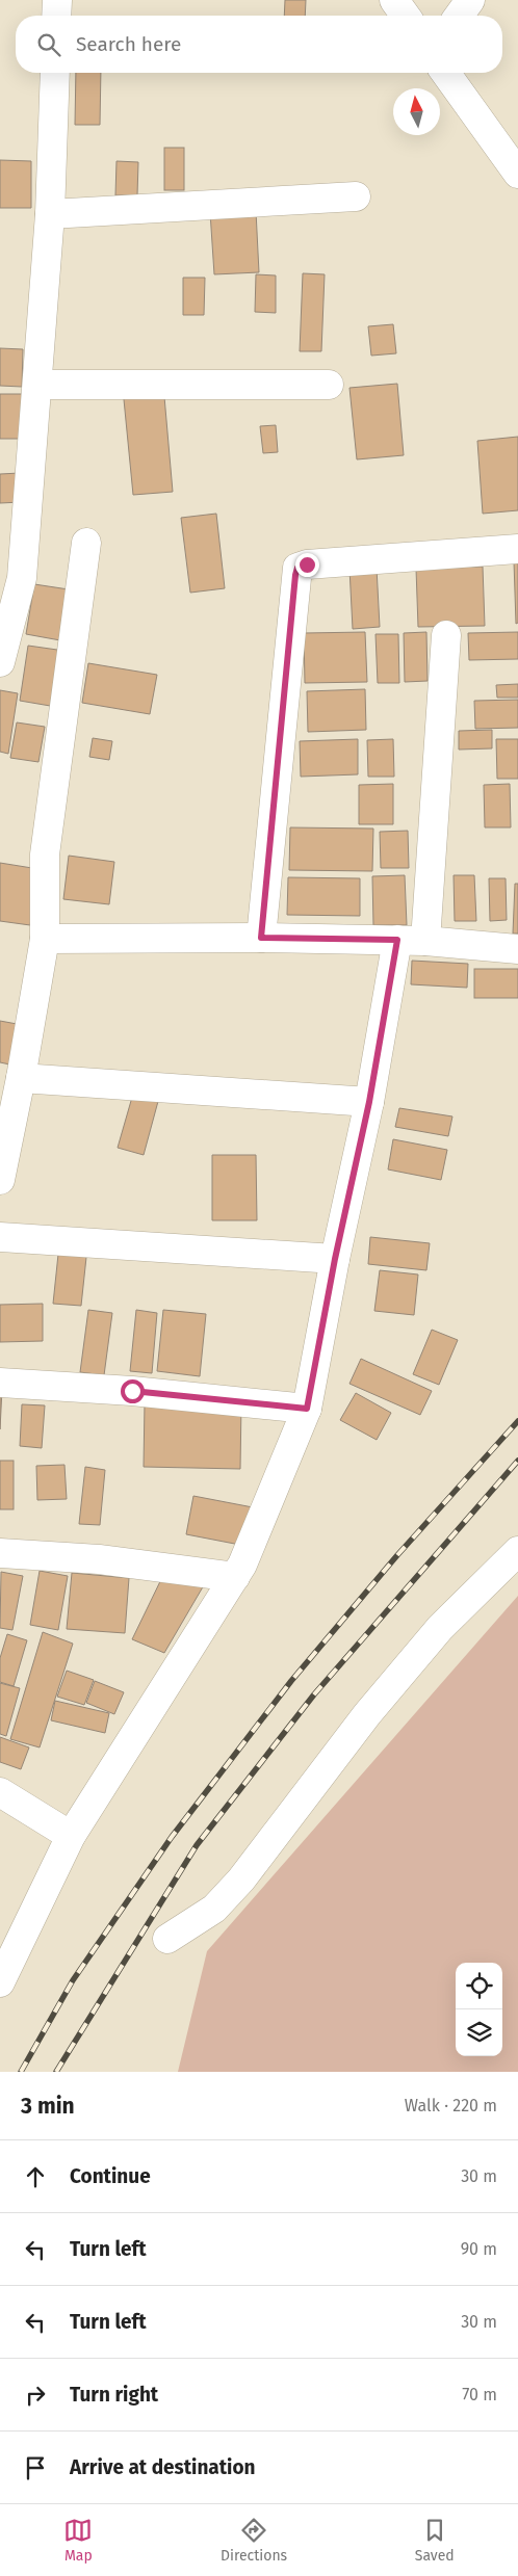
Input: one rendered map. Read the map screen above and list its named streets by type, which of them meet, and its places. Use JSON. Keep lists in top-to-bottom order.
{
  "north": "top",
  "page": {
    "search": "Search here",
    "heading": ["3 min", "Walk · 220 m"],
    "list": [
      ["Continue", "30 m"],
      ["Turn left", "90 m"],
      ["Turn left", "30 m"],
      ["Turn right", "70 m"],
      "Arrive at destination"
    ],
    "nav": ["Map", "Directions", "Saved"]
  }
}
